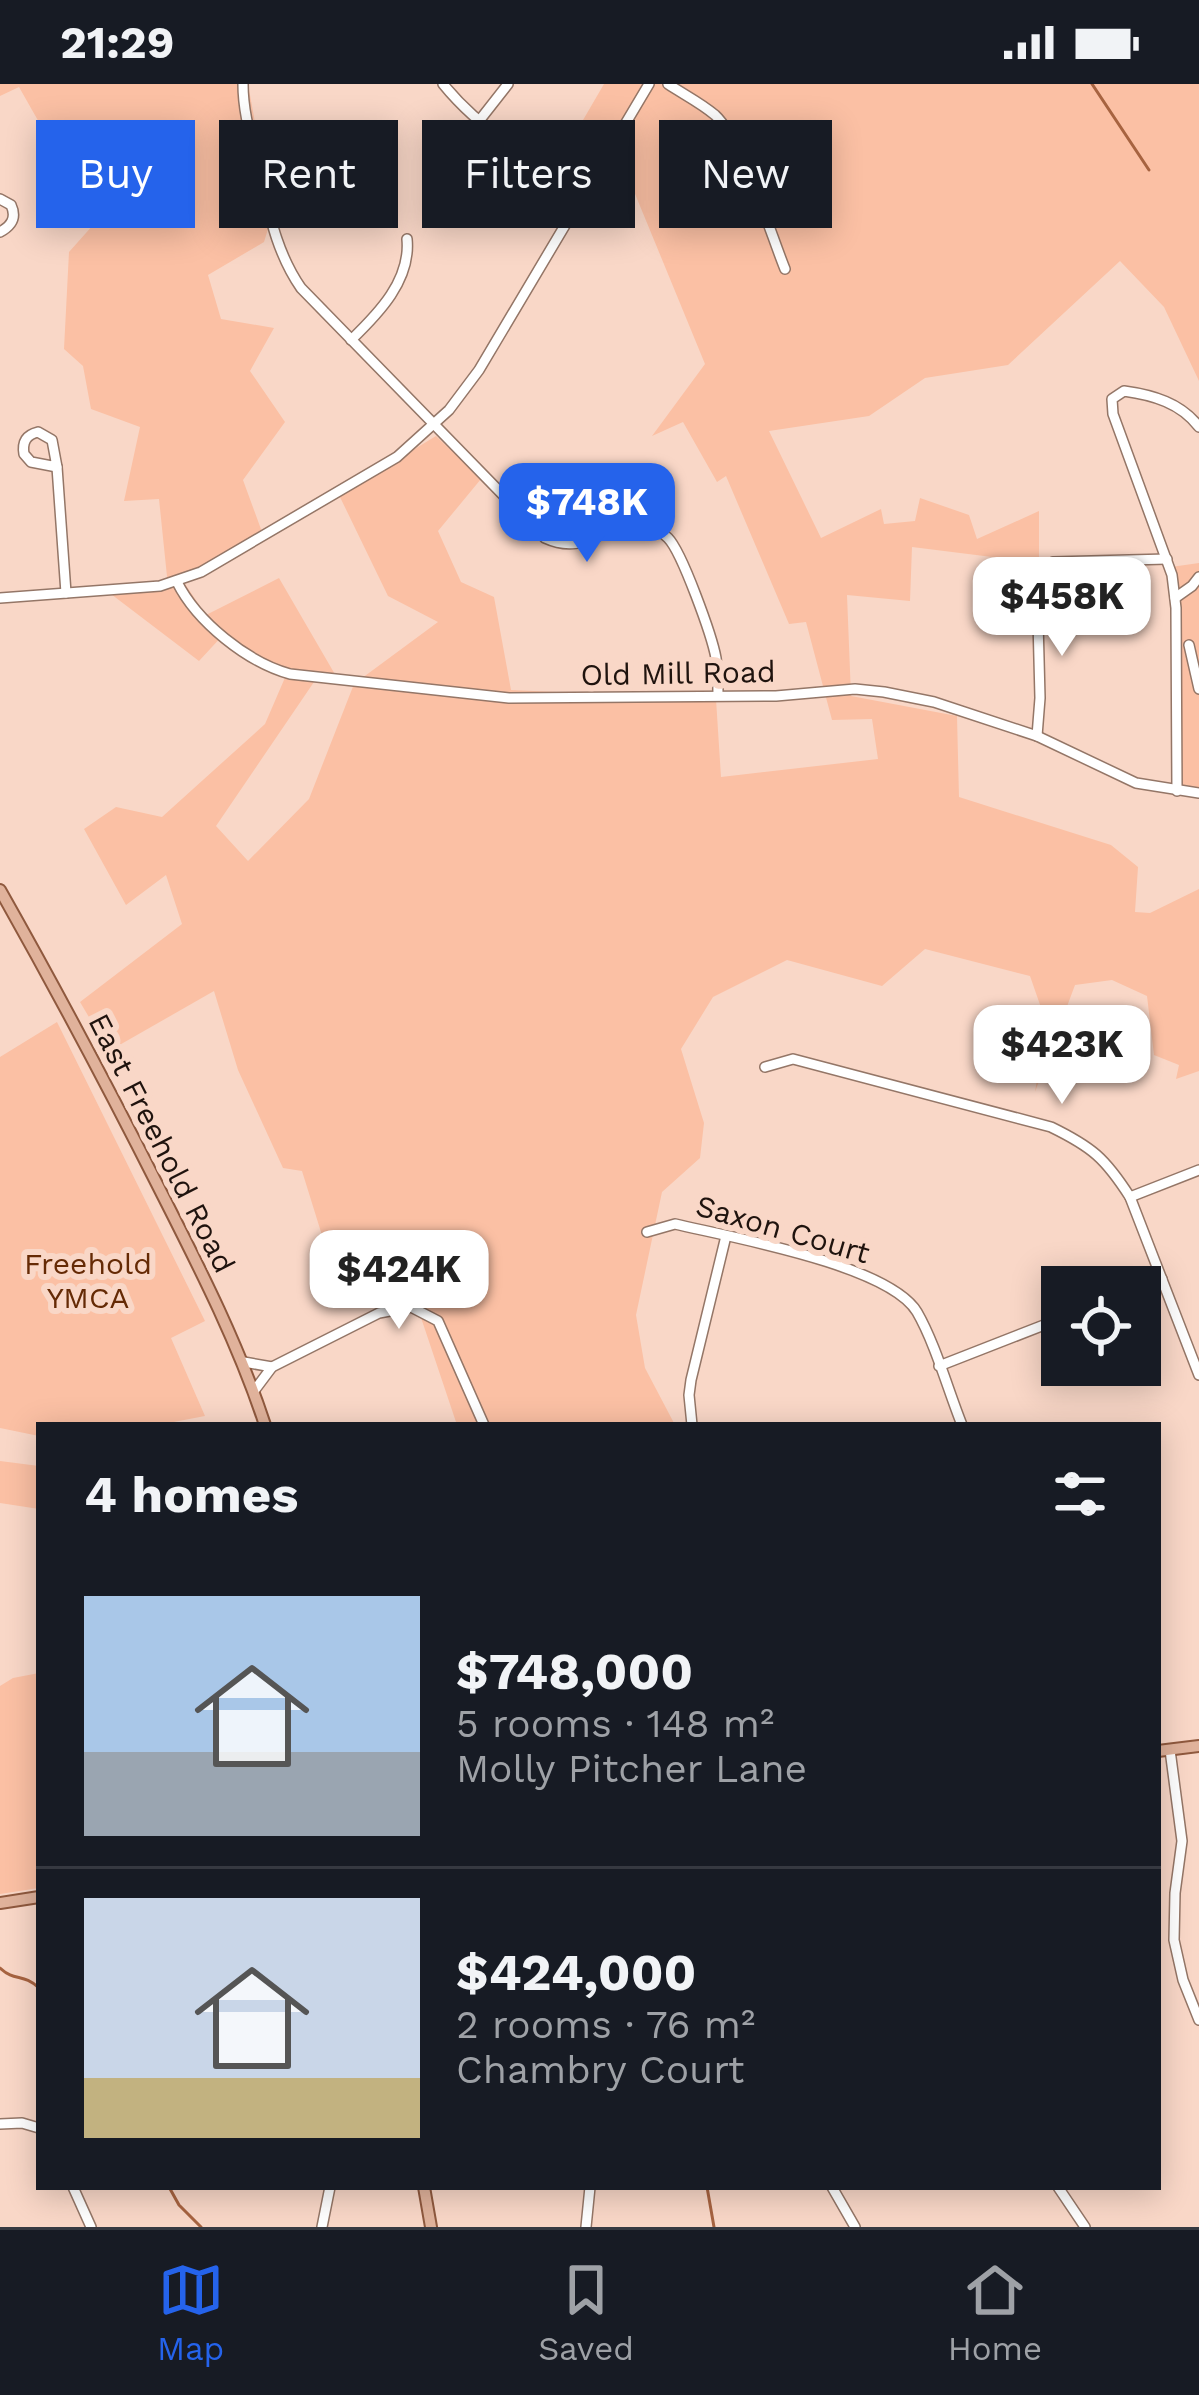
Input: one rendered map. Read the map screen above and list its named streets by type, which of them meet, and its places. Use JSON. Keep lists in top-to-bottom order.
{
  "streets": {
    "main road": ["East Freehold Road"],
    "street": ["Old Mill Road", "Saxon Court"]
  },
  "parks": ["Freehold YMCA"],
  "page": {
    "status": "21:29",
    "chip": [
      "Buy",
      "Rent",
      "Filters",
      "New"
    ],
    "price": [
      "$748K",
      "$458K",
      "$423K",
      "$424K"
    ],
    "heading": "4 homes",
    "list": [
      {
        "name": "$748,000",
        "note": "5 rooms · 148 m² · Molly Pitcher Lane"
      },
      {
        "name": "$424,000",
        "note": "2 rooms · 76 m² · Chambry Court"
      }
    ],
    "tabs": ["Map", "Saved", "Home"]
  }
}
